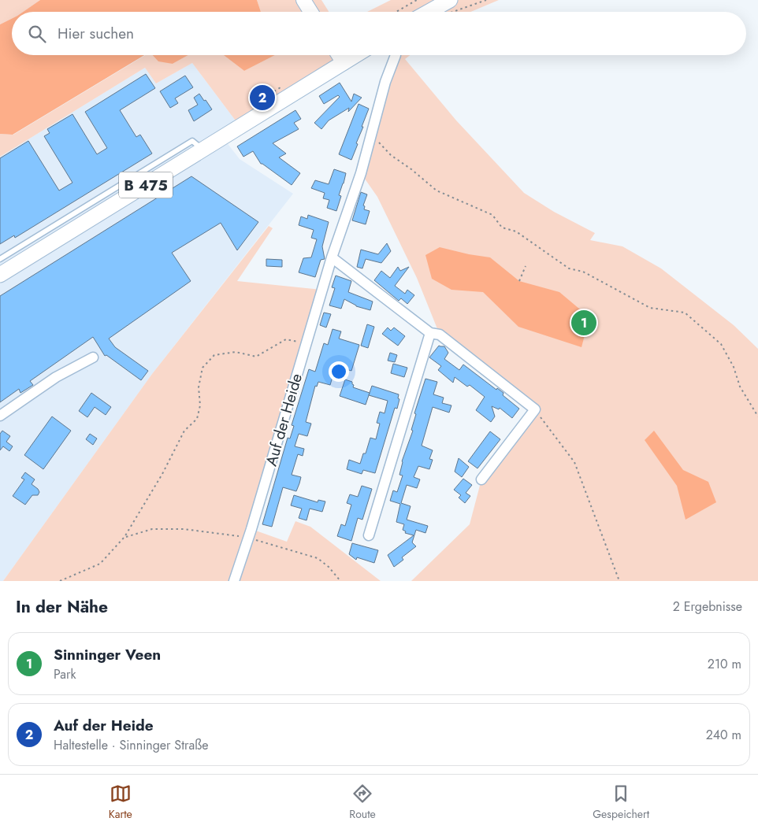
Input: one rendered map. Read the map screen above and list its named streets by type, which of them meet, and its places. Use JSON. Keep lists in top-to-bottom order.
{
  "streets": {
    "main road": ["B 475"],
    "street": ["Auf der Heide"]
  },
  "page": {
    "search": "Hier suchen",
    "pins": ["2", "1"],
    "heading": ["In der Nähe", "2 Ergebnisse"],
    "list": [
      {
        "mark": "1",
        "name": "Sinninger Veen",
        "note": "Park",
        "value": "210 m"
      },
      {
        "mark": "2",
        "name": "Auf der Heide",
        "note": "Haltestelle · Sinninger Straße",
        "value": "240 m"
      }
    ],
    "nav": ["Karte", "Route", "Gespeichert"]
  }
}
